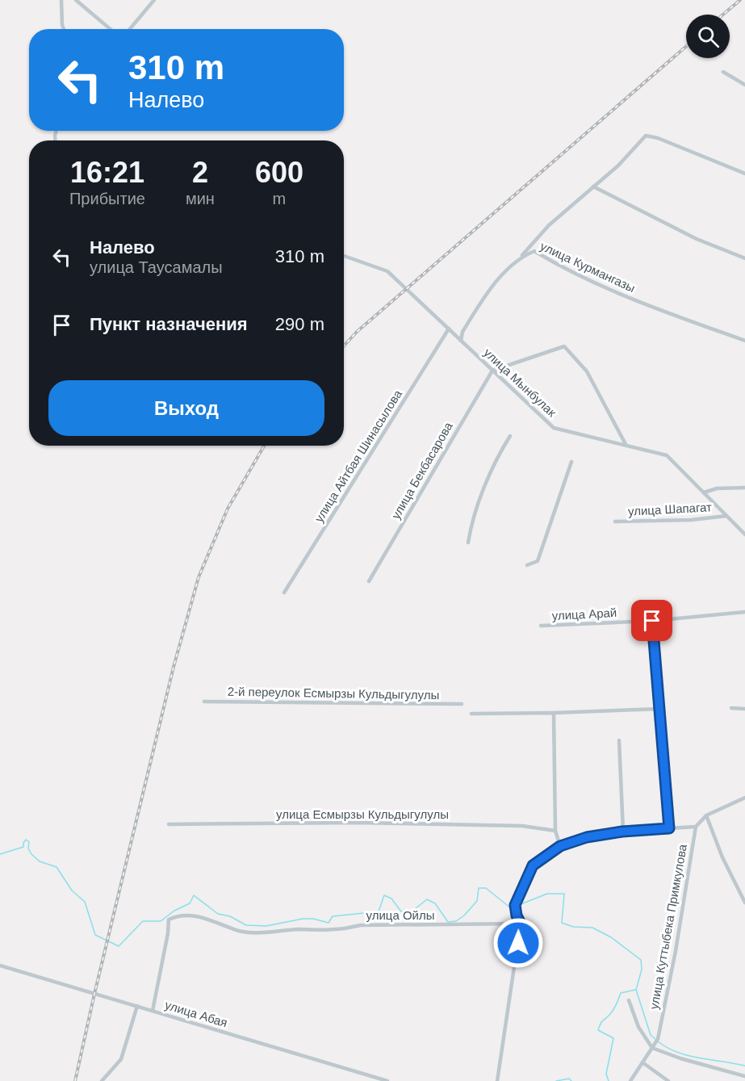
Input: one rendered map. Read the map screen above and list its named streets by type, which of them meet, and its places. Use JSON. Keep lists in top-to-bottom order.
{
  "streets": {
    "street": [
      "улица Курмангазы",
      "улица Мынбулак",
      "улица Айтбая Шинасылова",
      "улица Бекбасарова",
      "улица Шапагат",
      "улица Арай",
      "2-й переулок Есмырзы Кульдыгулулы",
      "улица Есмырзы Кульдыгулулы",
      "улица Ойлы",
      "улица Куттыбека Примкулова",
      "улица Абая"
    ]
  },
  "crossings": [
    ["улица Курмангазы", "улица Мынбулак"],
    ["улица Мынбулак", "улица Айтбая Шинасылова"],
    ["улица Мынбулак", "улица Бекбасарова"],
    ["улица Мынбулак", "улица Шапагат"],
    ["улица Ойлы", "улица Абая"]
  ],
  "page": {
    "turn": ["310 m", "Налево"],
    "eta": [
      "16:21",
      "Прибытие",
      "2",
      "мин",
      "600",
      "m"
    ],
    "list": [
      {
        "name": "Налево",
        "note": "улица Таусамалы",
        "value": "310 m"
      },
      {
        "name": "Пункт назначения",
        "value": "290 m"
      }
    ],
    "buttons": "Выход"
  }
}
